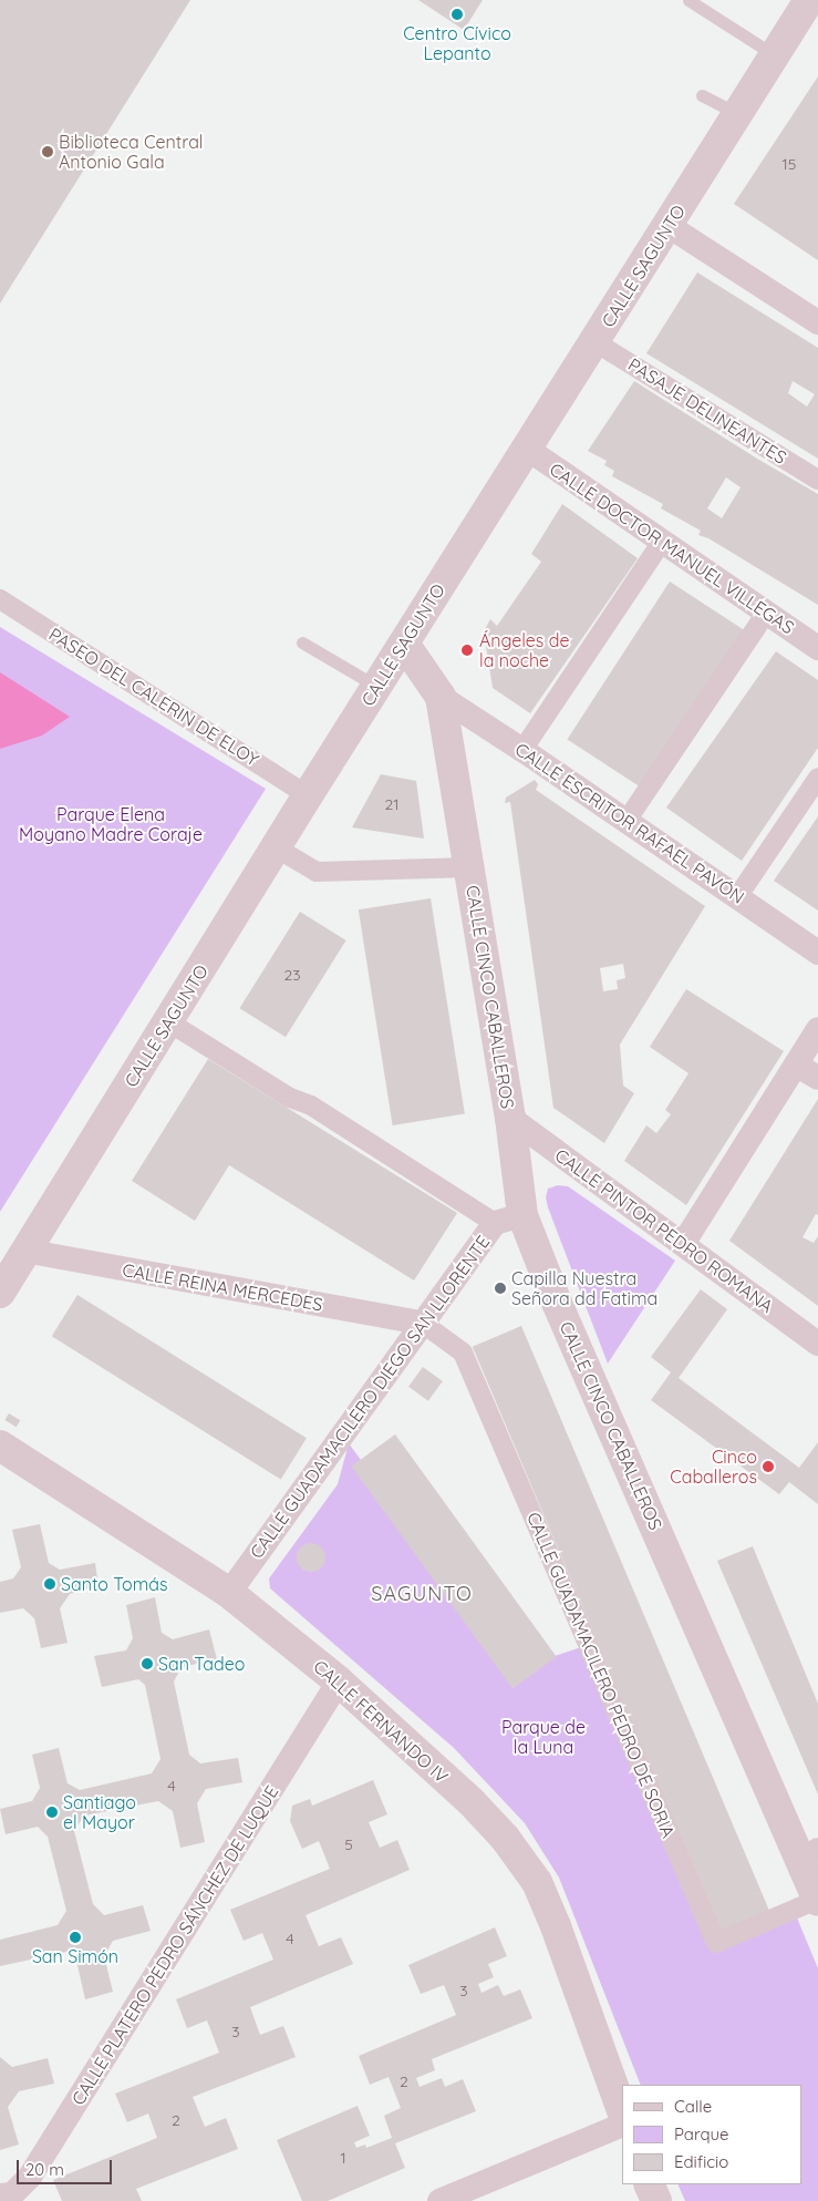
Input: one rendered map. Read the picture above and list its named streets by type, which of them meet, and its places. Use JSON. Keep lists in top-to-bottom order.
{
  "streets": {
    "street": [
      "CALLE SAGUNTO",
      "PASAJE DELINEANTES",
      "CALLE DOCTOR MANUEL VILLEGAS",
      "PASEO DEL CALERIN DE ELOY",
      "CALLE ESCRITOR RAFAEL PAVÓN",
      "CALLE CINCO CABALLEROS",
      "CALLE PINTOR PEDRO ROMANA",
      "CALLE REINA MERCEDES",
      "CALLE GUADAMACILERO DIEGO SAN LLORENTE",
      "CALLE GUADAMACILERO PEDRO DE SORIA",
      "CALLE FERNANDO IV",
      "CALLE PLATERO PEDRO SÁNCHEZ DE LUQUE"
    ]
  },
  "crossings": [
    ["CALLE SAGUNTO", "PASAJE DELINEANTES"],
    ["CALLE SAGUNTO", "CALLE DOCTOR MANUEL VILLEGAS"],
    ["CALLE SAGUNTO", "PASEO DEL CALERIN DE ELOY"],
    ["CALLE SAGUNTO", "CALLE CINCO CABALLEROS"],
    ["CALLE SAGUNTO", "CALLE REINA MERCEDES"],
    ["CALLE ESCRITOR RAFAEL PAVÓN", "CALLE CINCO CABALLEROS"],
    ["CALLE CINCO CABALLEROS", "CALLE PINTOR PEDRO ROMANA"],
    ["CALLE CINCO CABALLEROS", "CALLE GUADAMACILERO DIEGO SAN LLORENTE"],
    ["CALLE CINCO CABALLEROS", "CALLE GUADAMACILERO PEDRO DE SORIA"],
    ["CALLE REINA MERCEDES", "CALLE GUADAMACILERO DIEGO SAN LLORENTE"],
    ["CALLE REINA MERCEDES", "CALLE GUADAMACILERO PEDRO DE SORIA"],
    ["CALLE GUADAMACILERO DIEGO SAN LLORENTE", "CALLE GUADAMACILERO PEDRO DE SORIA"],
    ["CALLE GUADAMACILERO DIEGO SAN LLORENTE", "CALLE FERNANDO IV"],
    ["CALLE FERNANDO IV", "CALLE PLATERO PEDRO SÁNCHEZ DE LUQUE"]
  ],
  "districts": ["SAGUNTO"],
  "parks": ["Parque Elena Moyano Madre Coraje", "Parque de la Luna"],
  "places": [
    "Centro Cívico Lepanto",
    "Biblioteca Central Antonio Gala",
    "Ángeles de la noche",
    "Capilla Nuestra Señora dd Fatima",
    "Cinco Caballeros",
    "Santo Tomás",
    "San Tadeo",
    "Santiago el Mayor",
    "San Simón"
  ],
  "house_numbers": [
    "15",
    "21",
    "23",
    "4",
    "5",
    "4",
    "3",
    "3",
    "2",
    "2",
    "1"
  ],
  "legend": ["Calle", "Parque", "Edificio"],
  "scale_bar": "20 m"
}
